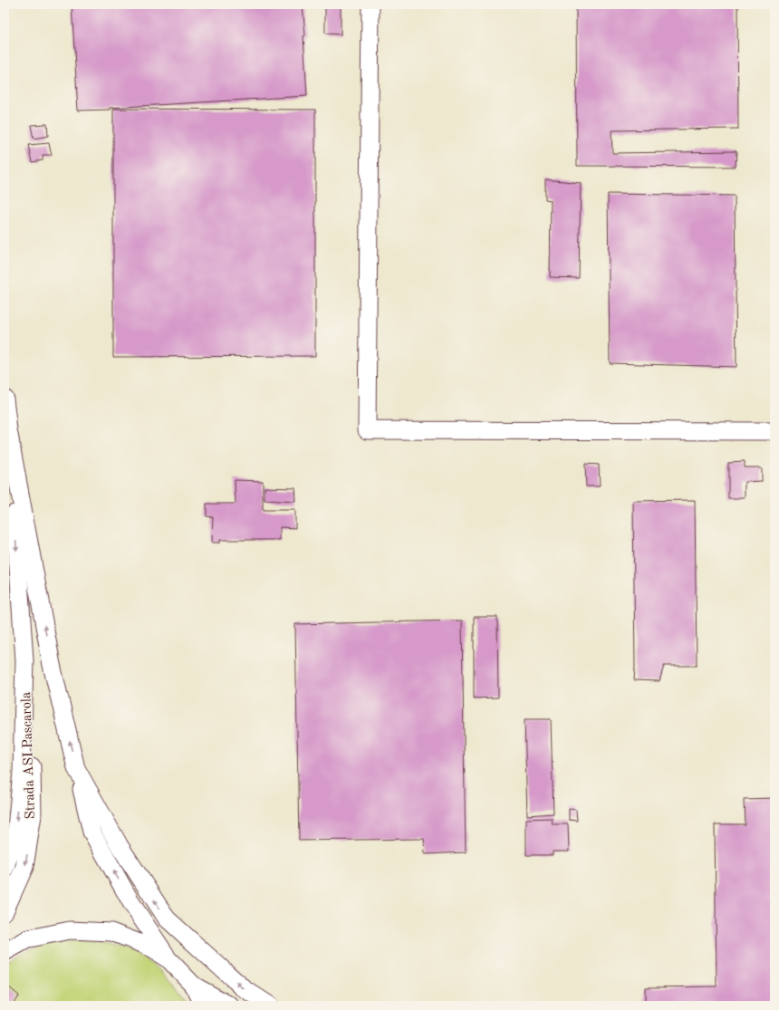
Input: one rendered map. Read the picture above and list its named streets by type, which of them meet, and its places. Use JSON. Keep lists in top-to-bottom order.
{
  "streets": {
    "street": ["Strada ASI Pascarola"]
  }
}
